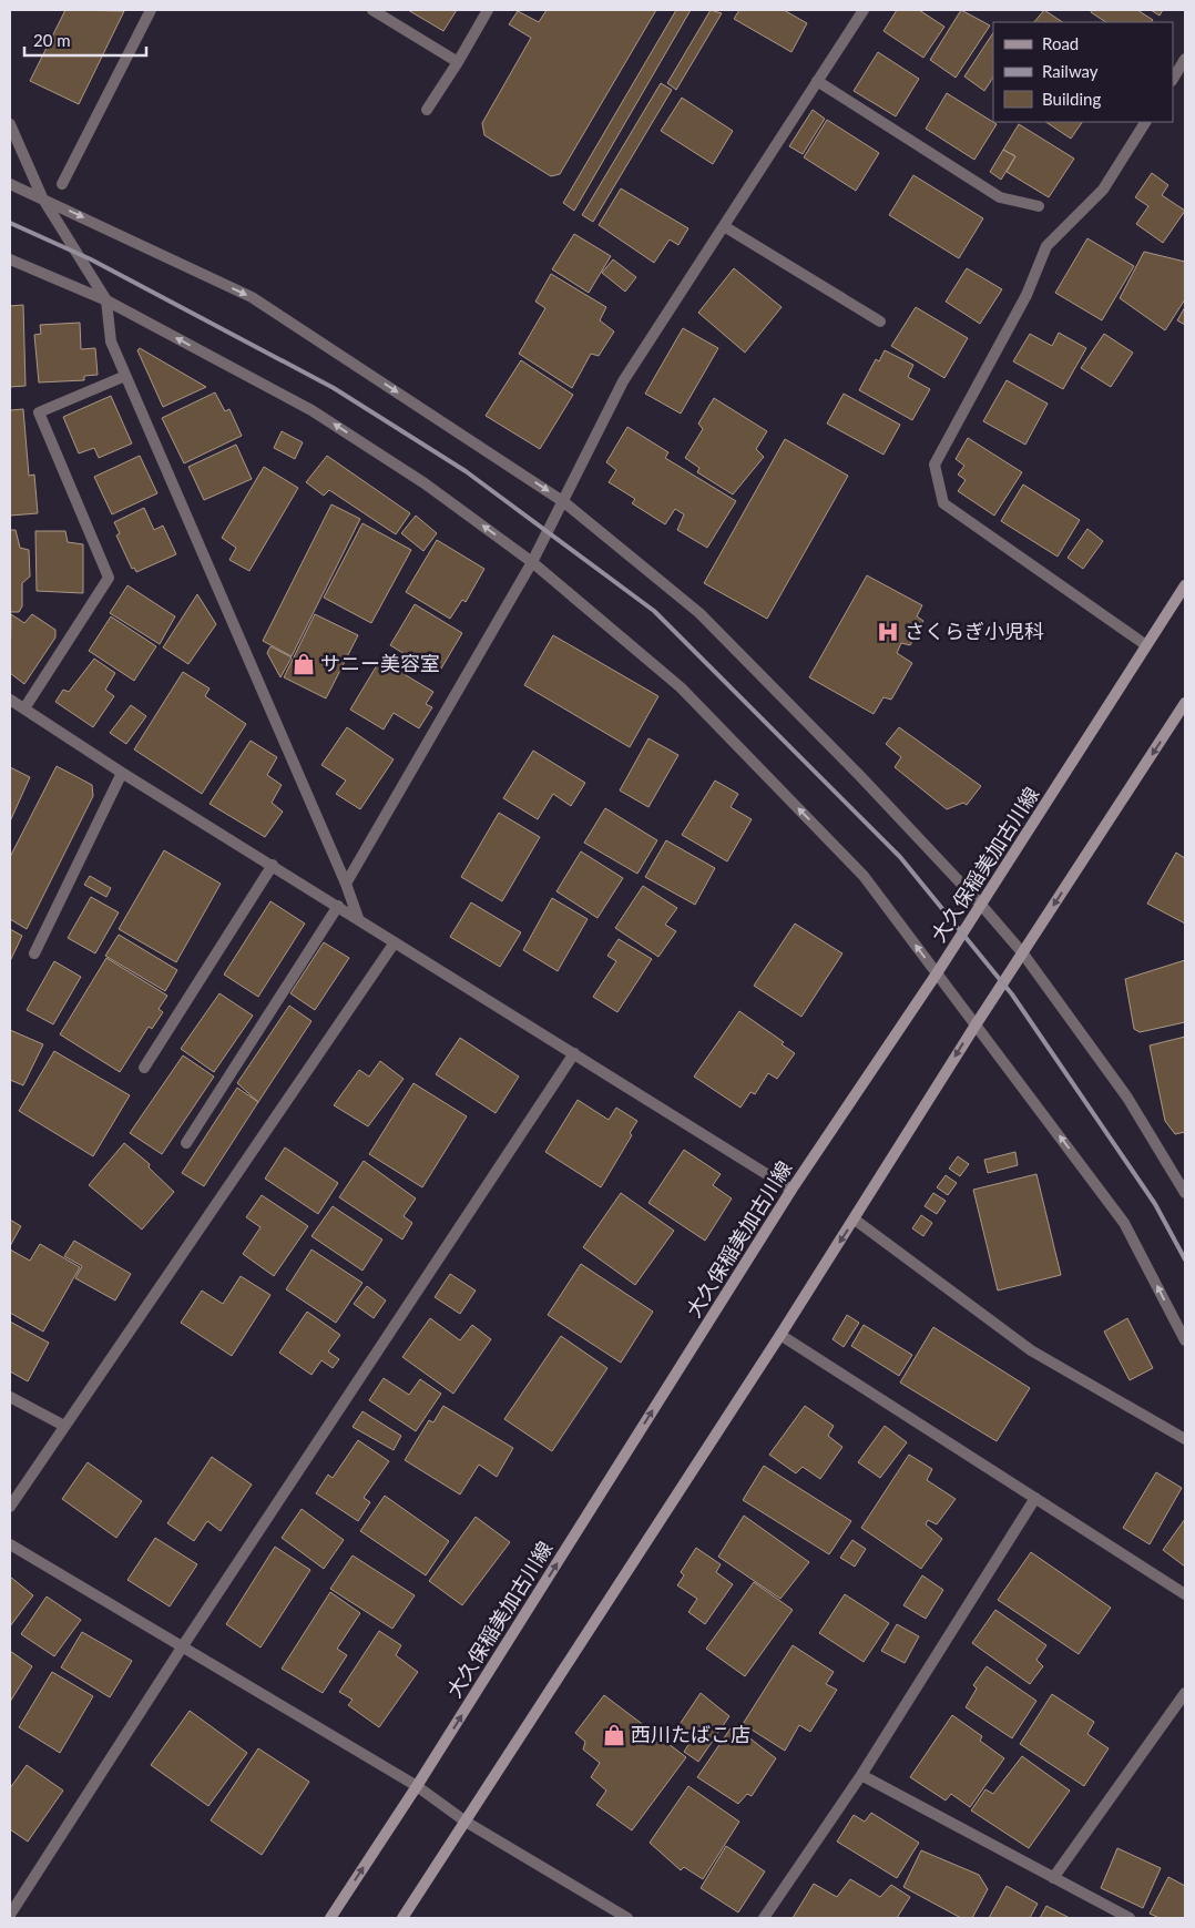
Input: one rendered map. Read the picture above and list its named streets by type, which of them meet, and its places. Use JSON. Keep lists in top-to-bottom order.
{
  "streets": {
    "main road": ["大久保稲美加古川線"]
  },
  "places": {
    "hospital": ["さくらぎ小児科"],
    "shop": ["サニー美容室", "西川たばこ店"]
  },
  "legend": ["Road", "Railway", "Building"],
  "scale_bar": "20 m"
}
